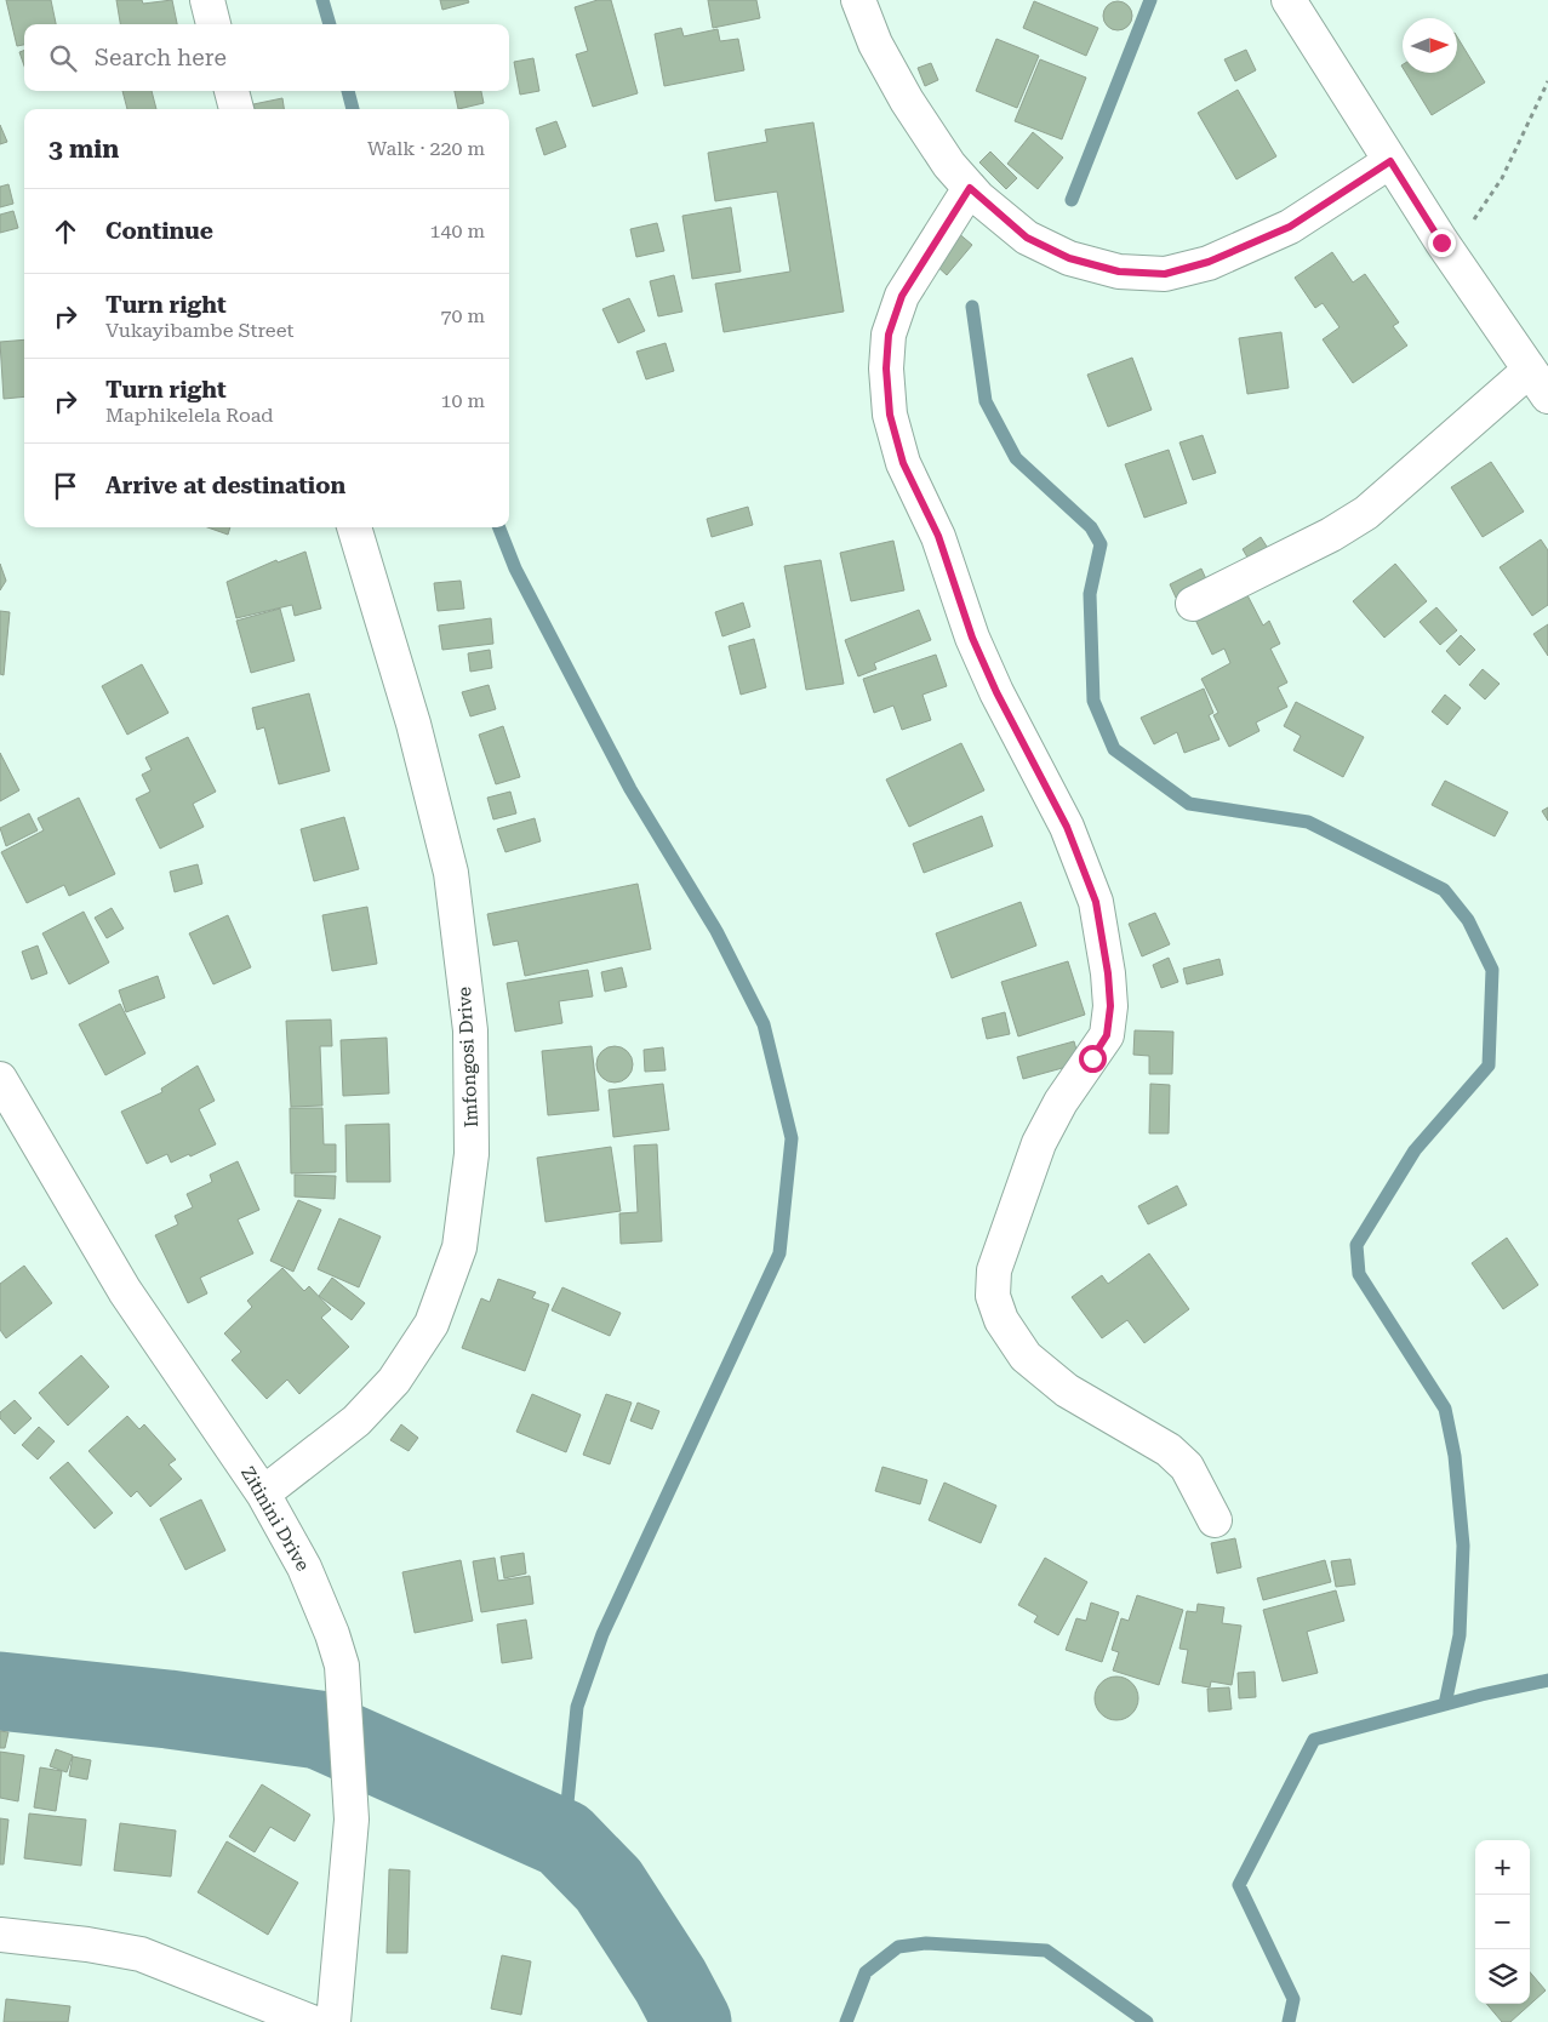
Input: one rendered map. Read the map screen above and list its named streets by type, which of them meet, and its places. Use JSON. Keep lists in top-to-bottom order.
{
  "streets": {
    "street": ["Imfongosi Drive", "Zitinini Drive"]
  },
  "crossings": [
    ["Imfongosi Drive", "Zitinini Drive"]
  ],
  "north": "right",
  "page": {
    "search": "Search here",
    "heading": ["3 min", "Walk · 220 m"],
    "list": [
      ["Continue", "140 m"],
      ["Turn right", "Vukayibambe Street", "70 m"],
      ["Turn right", "Maphikelela Road", "10 m"],
      "Arrive at destination"
    ],
    "map_buttons": ["+", "−"]
  }
}
